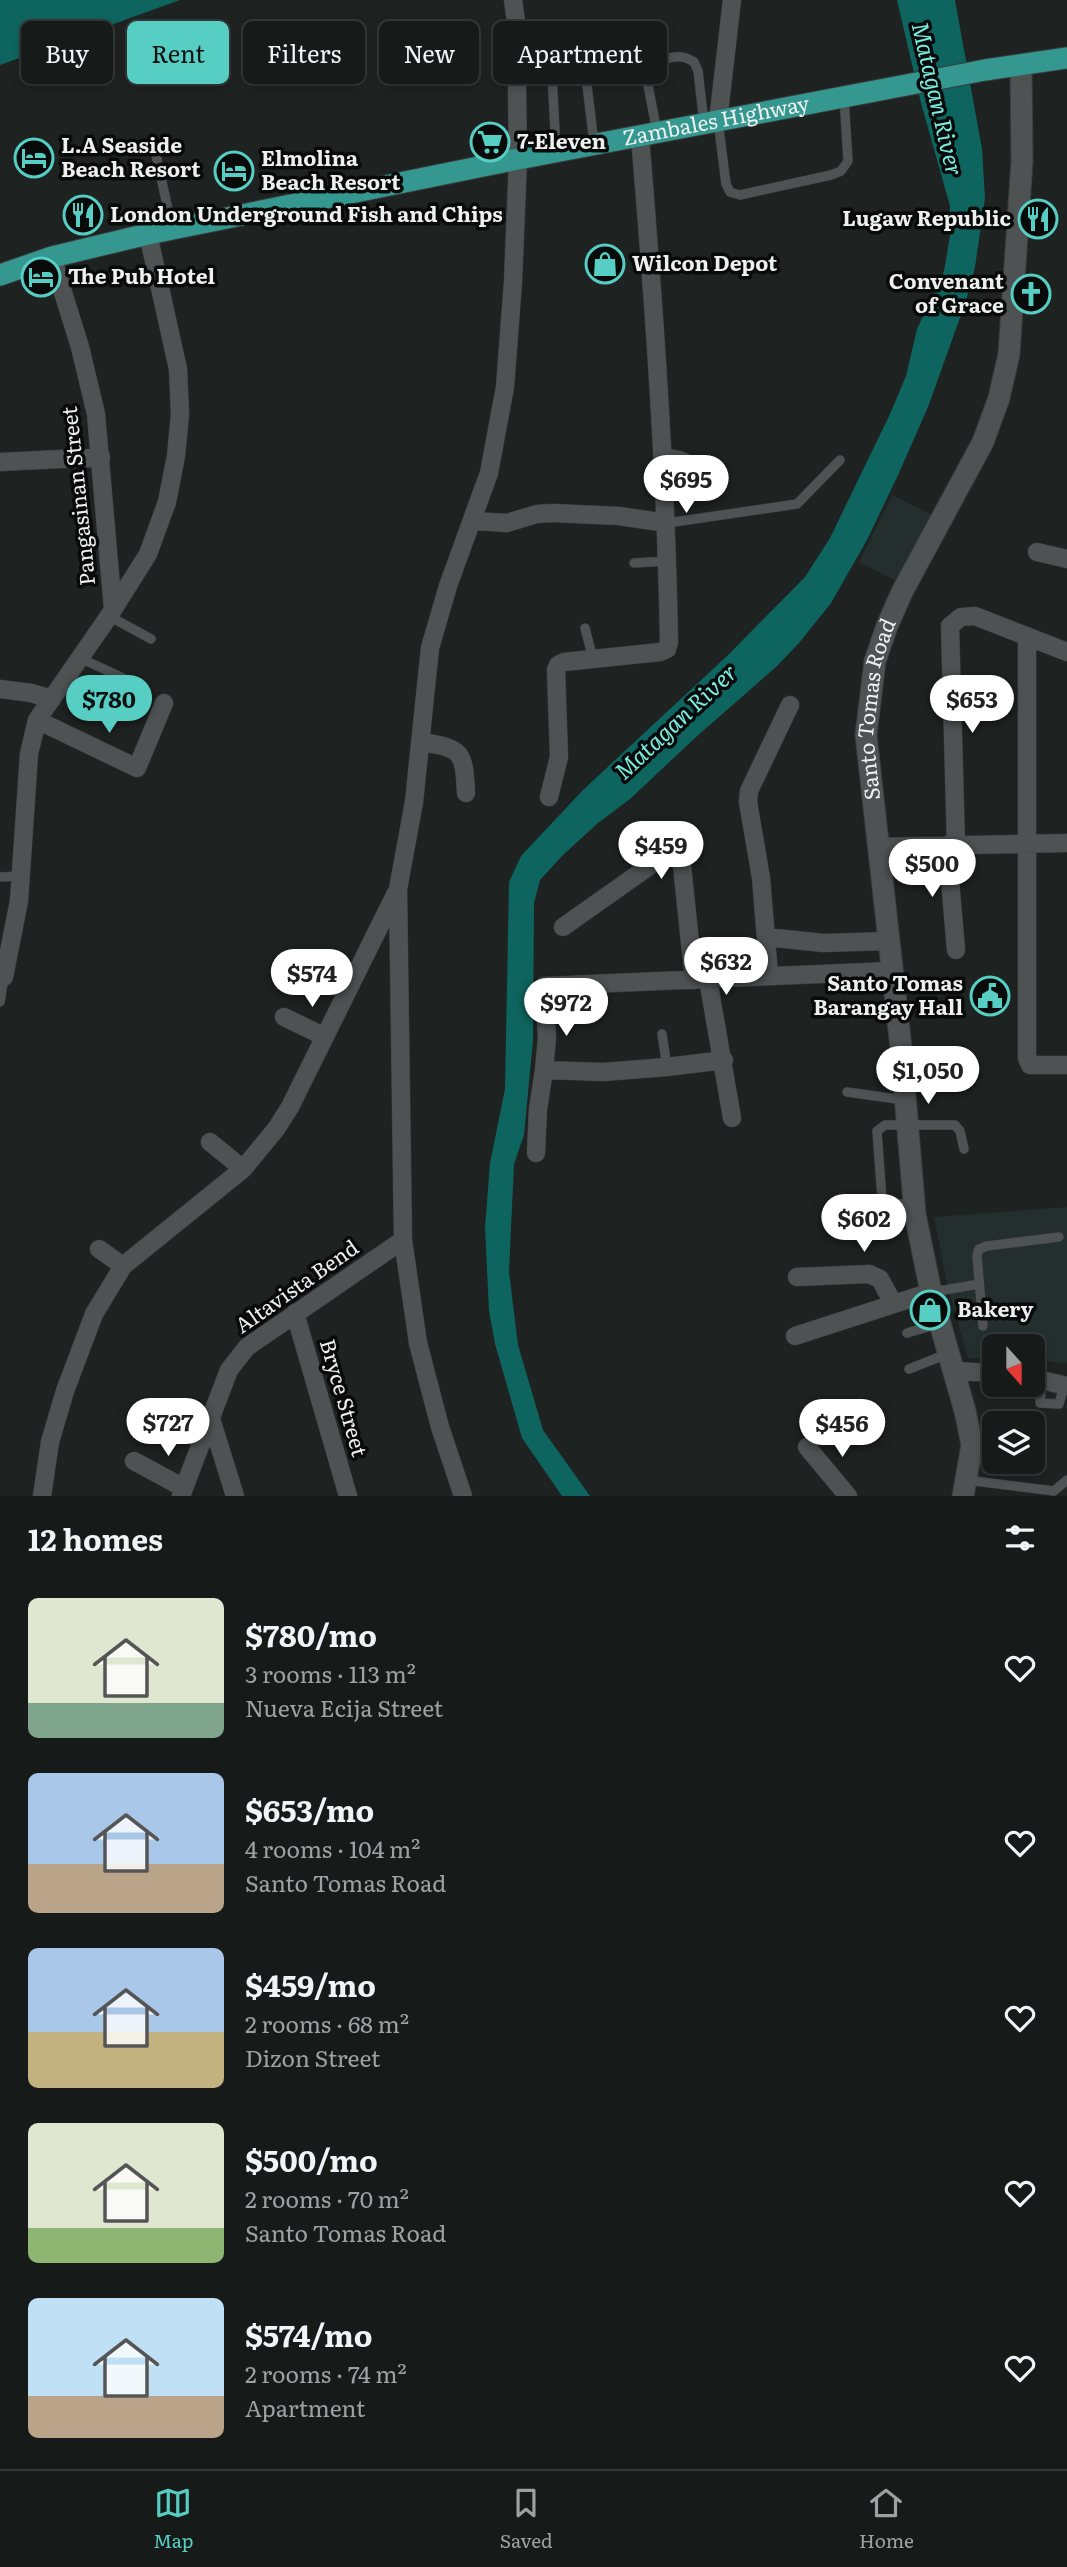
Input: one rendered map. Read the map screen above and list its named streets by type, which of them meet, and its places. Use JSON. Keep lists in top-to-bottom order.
{
  "streets": {
    "main road": ["Zambales Highway"],
    "street": [
      "Pangasinan Street",
      "Santo Tomas Road",
      "Altavista Bend",
      "Bryce Street"
    ]
  },
  "crossings": [
    ["Zambales Highway", "Pangasinan Street"],
    ["Zambales Highway", "Santo Tomas Road"],
    ["Altavista Bend", "Bryce Street"]
  ],
  "water": ["Matagan River"],
  "places": {
    "supermarket": ["7-Eleven"],
    "hotel": ["L.A Seaside Beach Resort", "Elmolina Beach Resort", "The Pub Hotel"],
    "restaurant": ["London Underground Fish and Chips", "Lugaw Republic"],
    "shop": ["Wilcon Depot", "Bakery"],
    "church": ["Convenant of Grace"],
    "public building": ["Santo Tomas Barangay Hall"]
  },
  "north": "bottom",
  "page": {
    "chip": [
      "Buy",
      "Rent",
      "Filters",
      "New",
      "Apartment"
    ],
    "price": [
      "$695",
      "$780",
      "$653",
      "$459",
      "$500",
      "$632",
      "$574",
      "$972",
      "$1,050",
      "$602",
      "$727",
      "$456"
    ],
    "heading": "12 homes",
    "list": [
      {
        "name": "$780/mo",
        "note": "3 rooms · 113 m² · Nueva Ecija Street"
      },
      {
        "name": "$653/mo",
        "note": "4 rooms · 104 m² · Santo Tomas Road"
      },
      {
        "name": "$459/mo",
        "note": "2 rooms · 68 m² · Dizon Street"
      },
      {
        "name": "$500/mo",
        "note": "2 rooms · 70 m² · Santo Tomas Road"
      },
      {
        "name": "$574/mo",
        "note": "2 rooms · 74 m² · Apartment"
      }
    ],
    "tabs": ["Map", "Saved", "Home"]
  }
}
